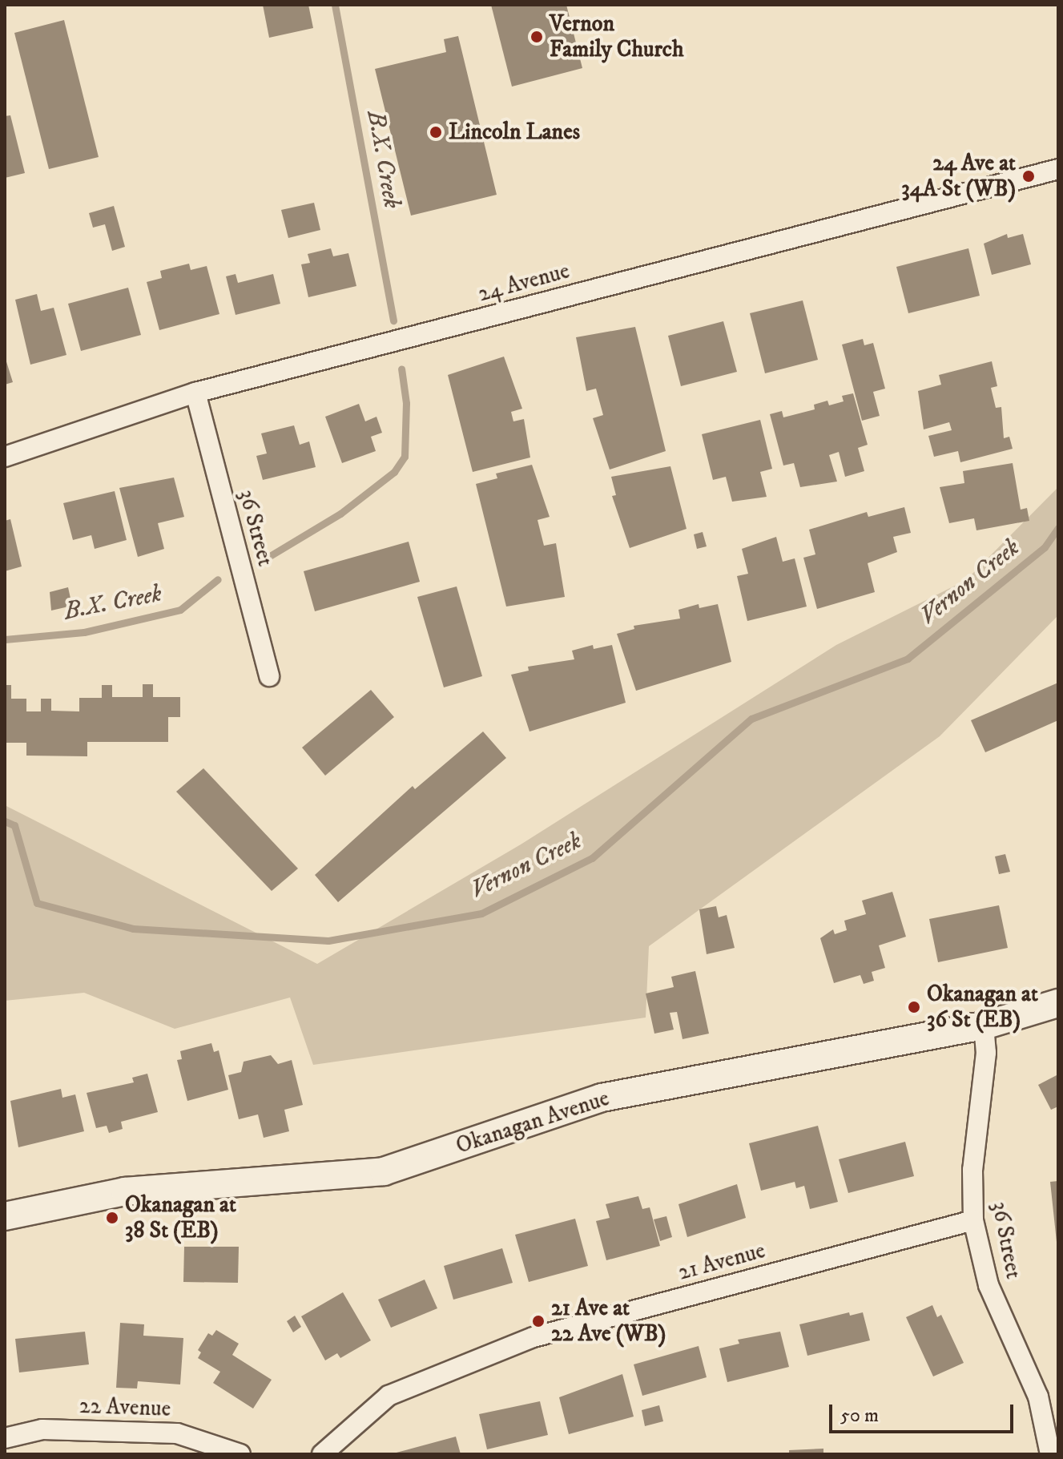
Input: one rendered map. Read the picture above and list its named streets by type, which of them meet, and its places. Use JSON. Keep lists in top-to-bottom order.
{
  "streets": {
    "street": [
      "24 Avenue",
      "36 Street",
      "Okanagan Avenue",
      "21 Avenue",
      "22 Avenue"
    ]
  },
  "crossings": [
    ["24 Avenue", "36 Street"],
    ["36 Street", "Okanagan Avenue"],
    ["36 Street", "21 Avenue"]
  ],
  "water": ["B.X. Creek", "Vernon Creek"],
  "places": [
    "Vernon Family Church",
    "Lincoln Lanes",
    "24 Ave at 34A St (WB)",
    "Okanagan at 36 St (EB)",
    "Okanagan at 38 St (EB)",
    "21 Ave at 22 Ave (WB)"
  ],
  "scale_bar": "50 m"
}
